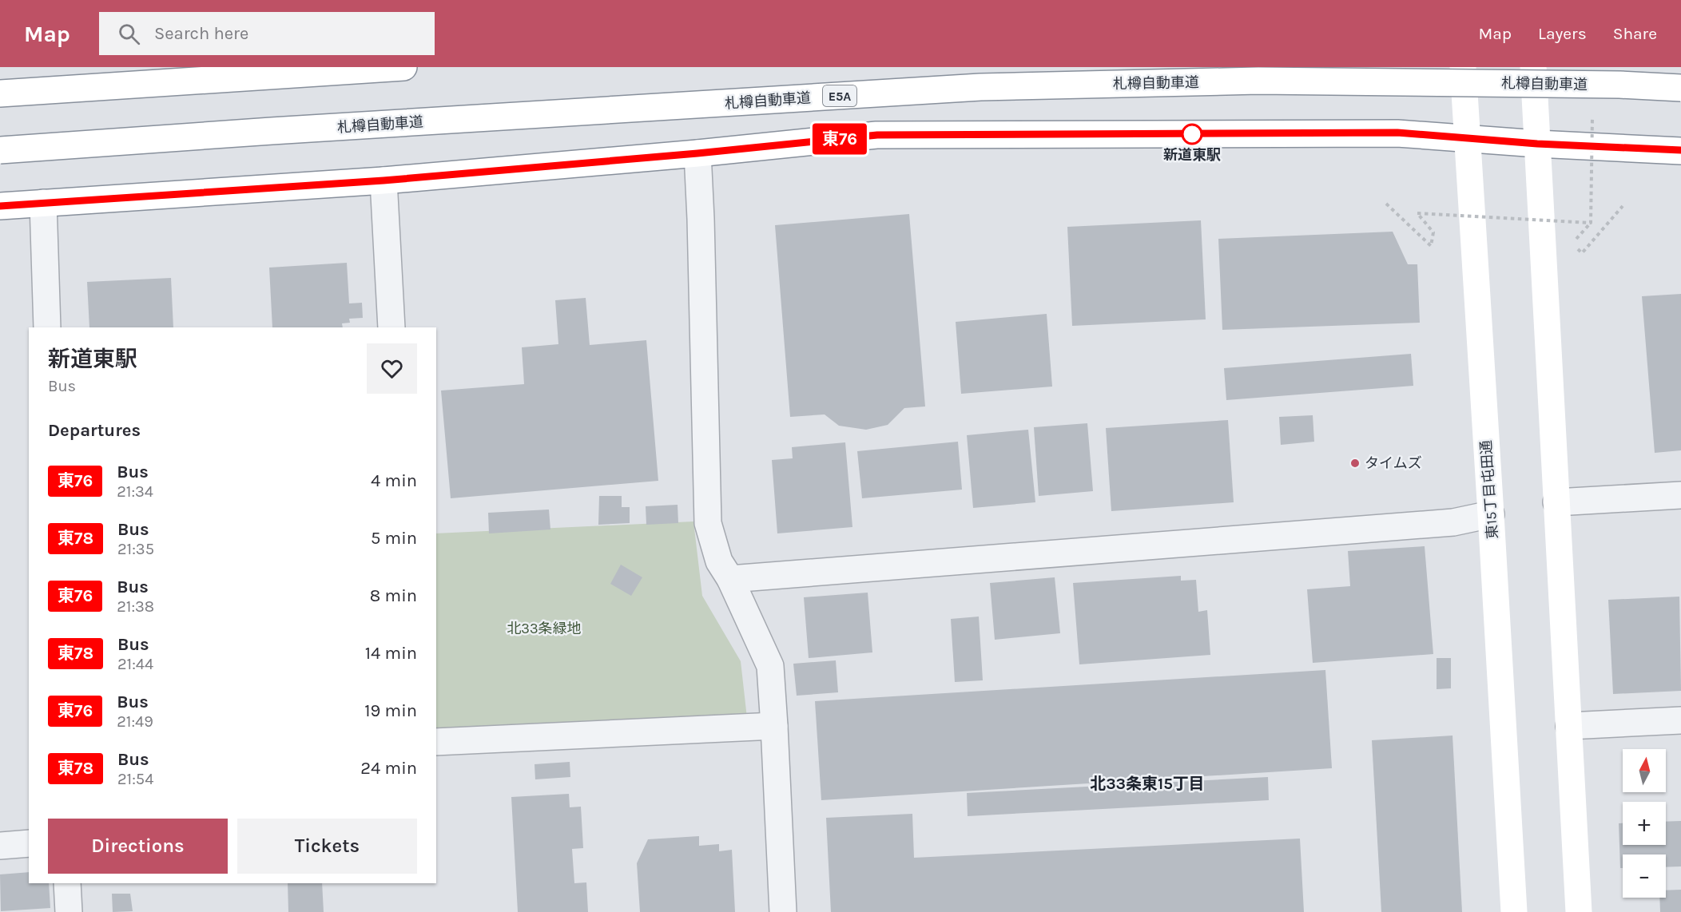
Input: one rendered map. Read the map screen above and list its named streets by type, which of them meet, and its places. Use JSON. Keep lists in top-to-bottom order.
{
  "streets": {
    "main road": ["札樽自動車道", "E5A", "東15丁目屯田通"]
  },
  "districts": ["北33条東15丁目"],
  "parks": ["北33条緑地"],
  "places": ["新道東駅", "タイムズ"],
  "lines": ["bus line 東76"],
  "north": "top",
  "page": {
    "header": "Map",
    "search": "Search here",
    "nav": ["Map", "Layers", "Share"],
    "on_map": "東76",
    "heading": [
      ["新道東駅", "Bus"],
      "Departures"
    ],
    "list": [
      {
        "mark": "東76",
        "name": "Bus",
        "note": "21:34",
        "value": "4 min"
      },
      {
        "mark": "東78",
        "name": "Bus",
        "note": "21:35",
        "value": "5 min"
      },
      {
        "mark": "東76",
        "name": "Bus",
        "note": "21:38",
        "value": "8 min"
      },
      {
        "mark": "東78",
        "name": "Bus",
        "note": "21:44",
        "value": "14 min"
      },
      {
        "mark": "東76",
        "name": "Bus",
        "note": "21:49",
        "value": "19 min"
      },
      {
        "mark": "東78",
        "name": "Bus",
        "note": "21:54",
        "value": "24 min"
      }
    ],
    "map_buttons": ["+", "−"],
    "buttons": ["Directions", "Tickets"]
  }
}
